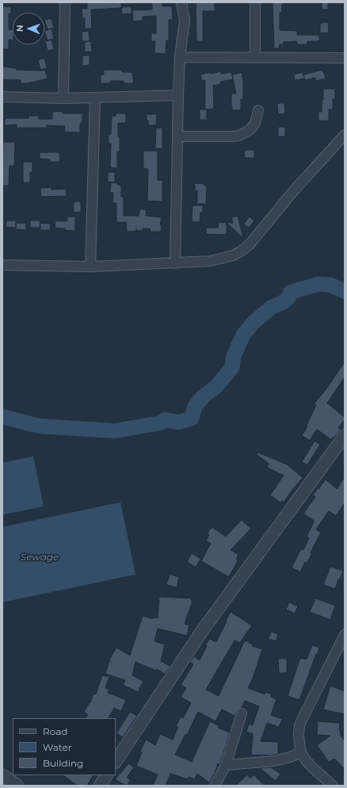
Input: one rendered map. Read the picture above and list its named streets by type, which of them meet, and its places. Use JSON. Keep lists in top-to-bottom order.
{
  "water": ["Sewage"],
  "legend": ["Road", "Water", "Building"],
  "north": "left"
}
